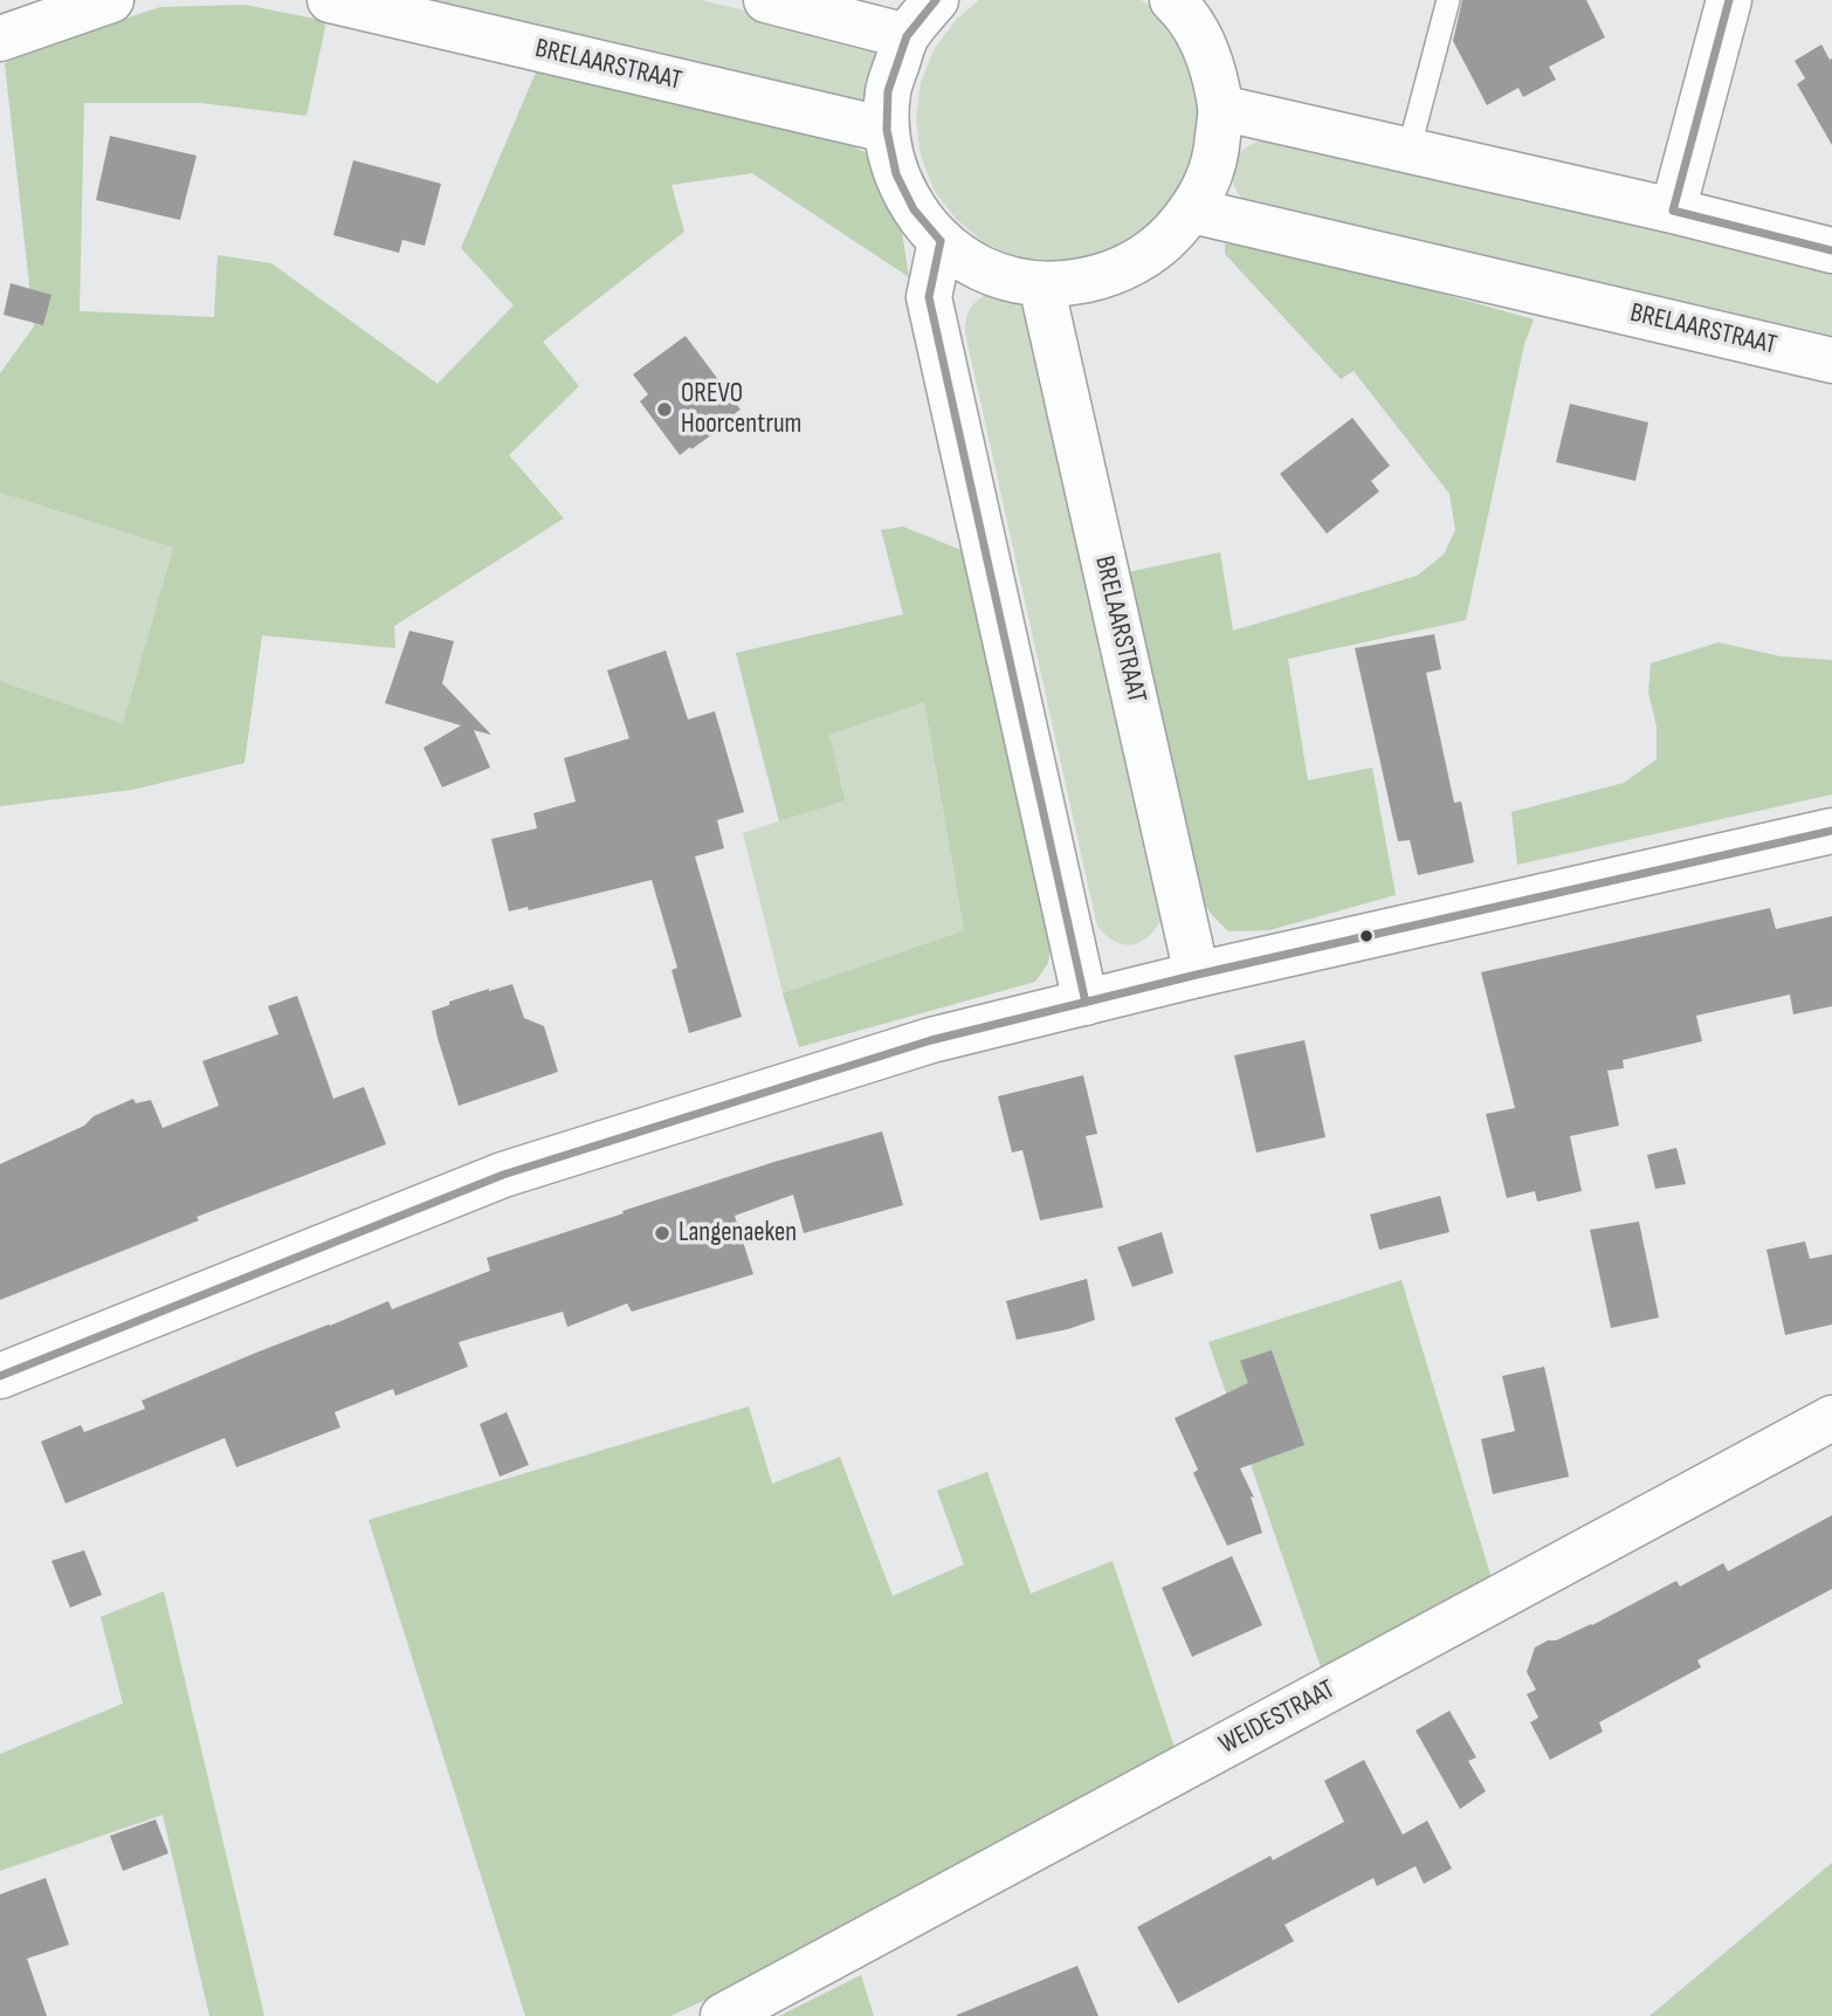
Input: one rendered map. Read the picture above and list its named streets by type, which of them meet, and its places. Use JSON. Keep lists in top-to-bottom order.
{
  "streets": {
    "street": ["BRELAARSTRAAT", "WEIDESTRAAT"]
  },
  "places": ["OREVO Hoorcentrum", "Langenaeken"]
}
